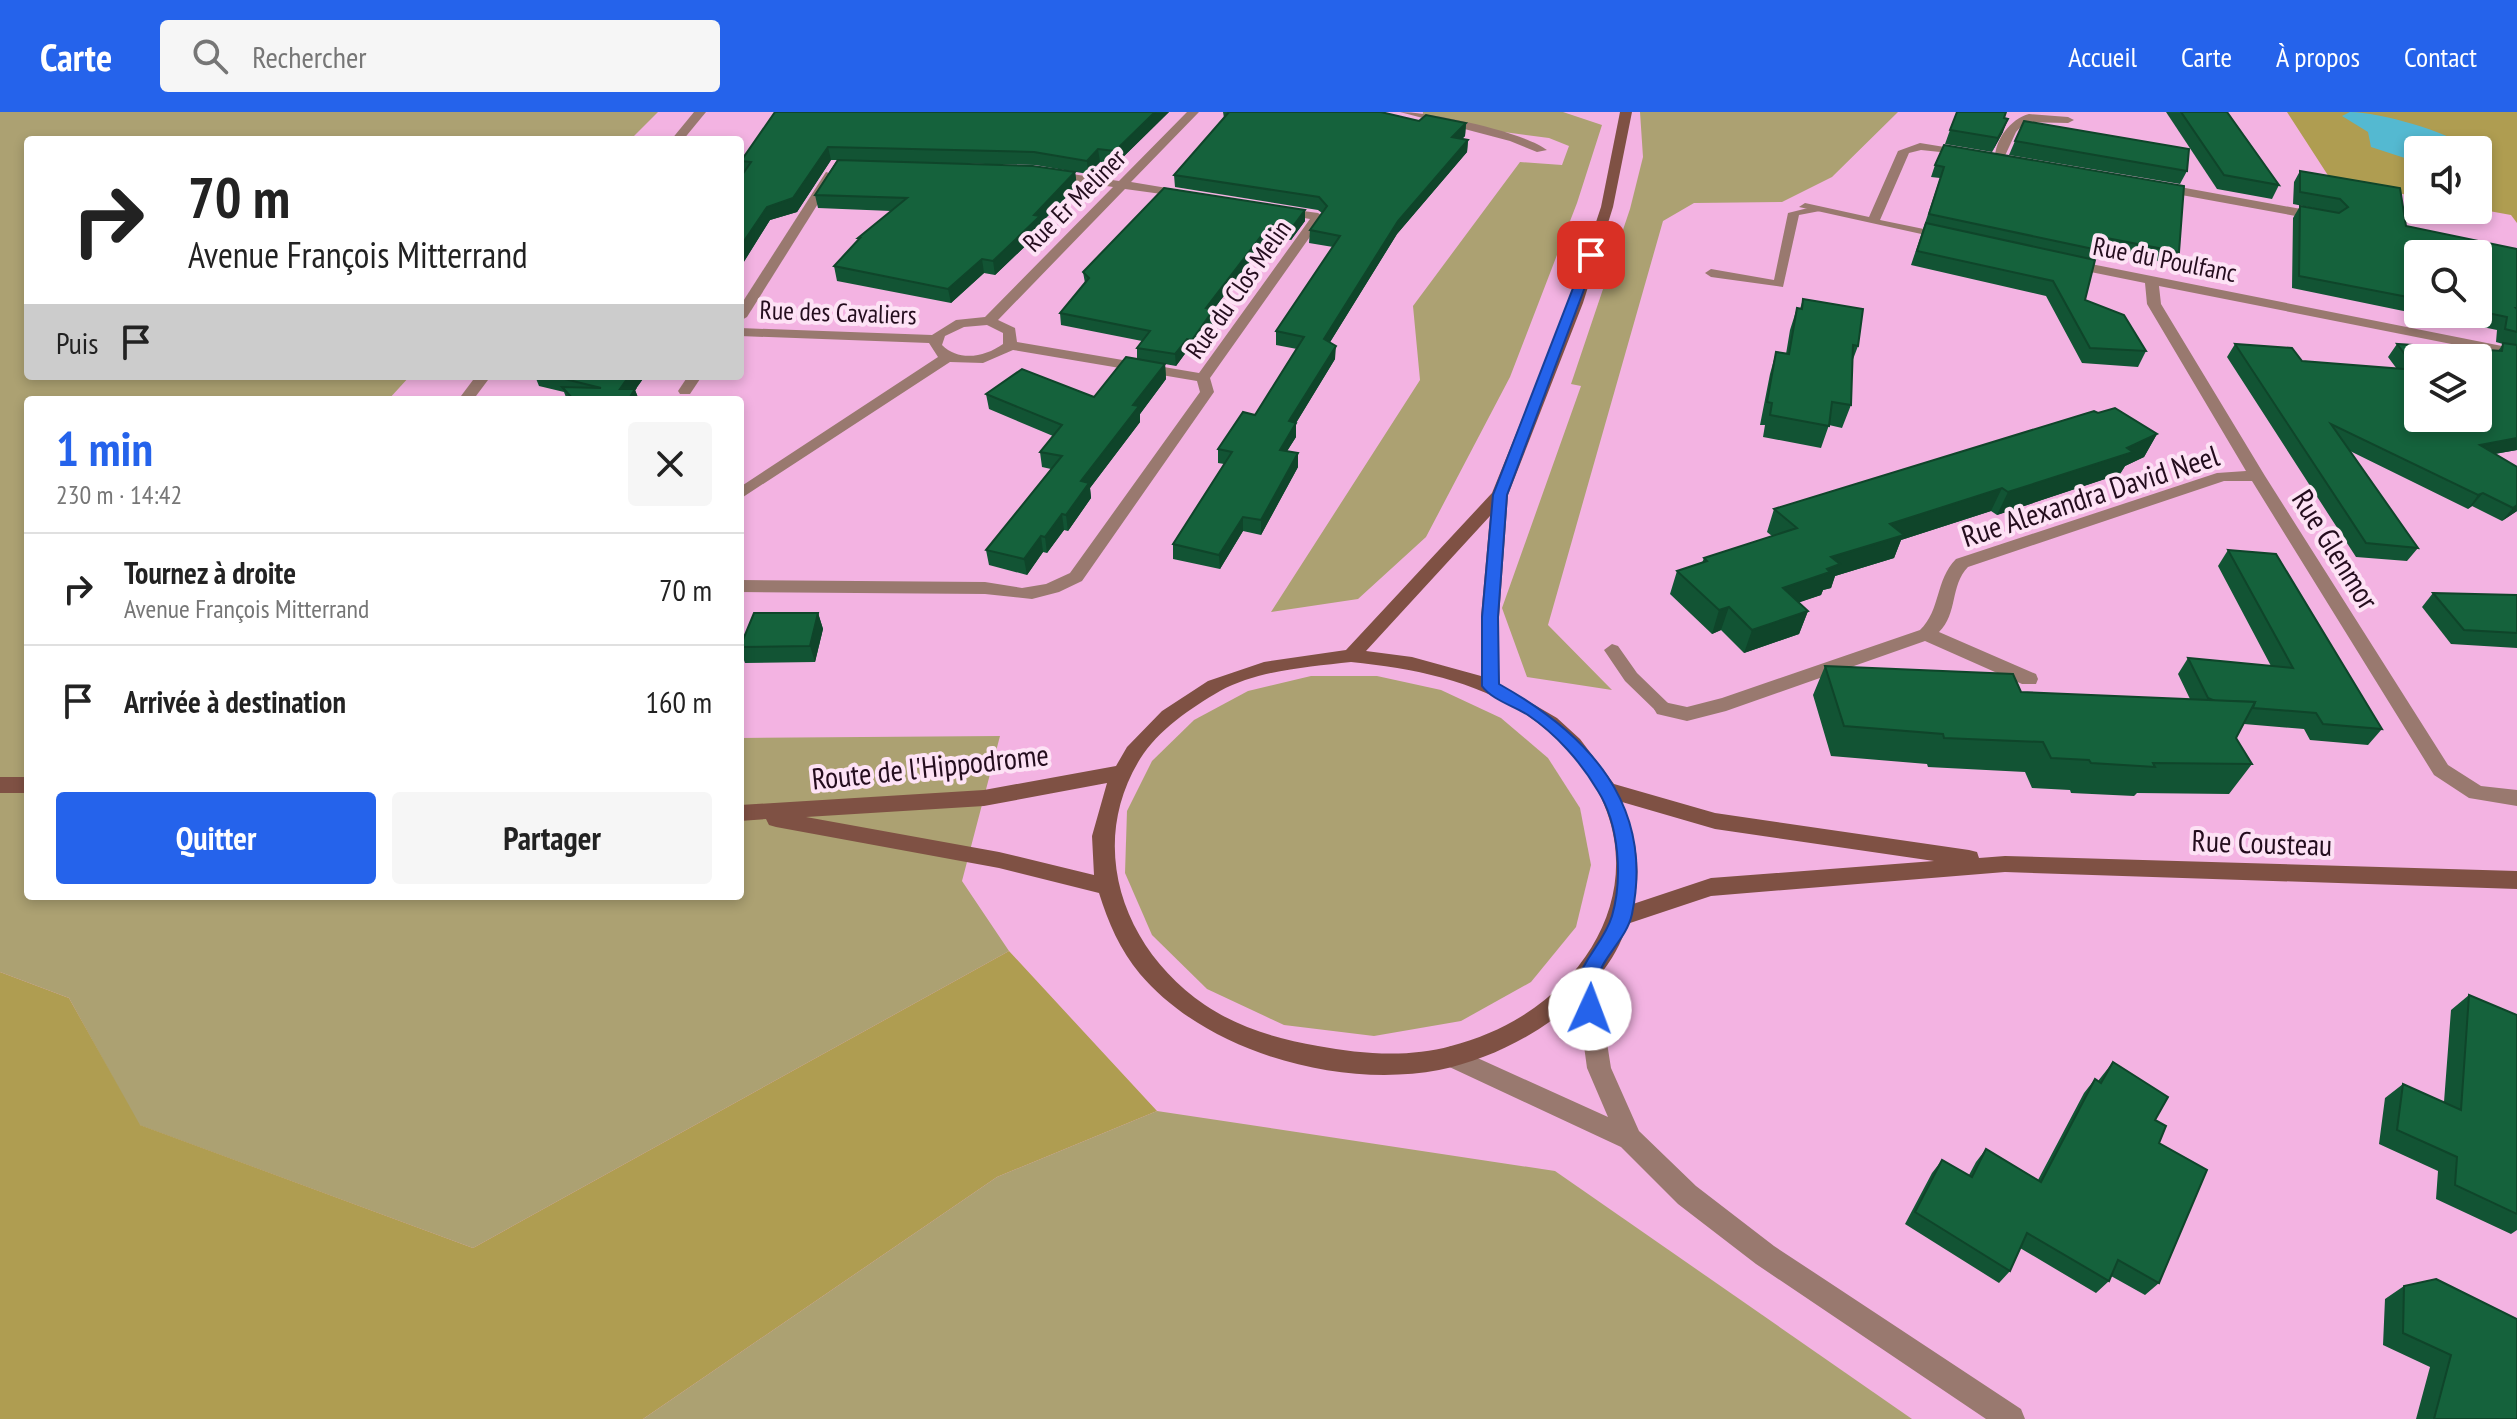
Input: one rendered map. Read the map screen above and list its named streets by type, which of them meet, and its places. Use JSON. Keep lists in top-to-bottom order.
{
  "streets": {
    "main road": ["Route de l'Hippodrome", "Rue Cousteau"],
    "street": [
      "Rue Er Meliner",
      "Rue du Poulfanc",
      "Rue du Clos Melin",
      "Rue des Cavaliers",
      "Rue Alexandra David Neel",
      "Rue Glenmor"
    ]
  },
  "crossings": [
    ["Rue Er Meliner", "Rue des Cavaliers"],
    ["Rue du Poulfanc", "Rue Glenmor"],
    ["Rue du Clos Melin", "Rue des Cavaliers"],
    ["Rue Alexandra David Neel", "Rue Glenmor"]
  ],
  "page": {
    "header": "Carte",
    "search": "Rechercher",
    "nav": [
      "Accueil",
      "Carte",
      "À propos",
      "Contact"
    ],
    "turn": ["70 m", "Avenue François Mitterrand"],
    "then": "Puis",
    "heading": ["1 min", "230 m · 14:42"],
    "list": [
      {
        "name": "Tournez à droite",
        "note": "Avenue François Mitterrand",
        "value": "70 m"
      },
      {
        "name": "Arrivée à destination",
        "value": "160 m"
      }
    ],
    "buttons": ["Quitter", "Partager"]
  }
}
